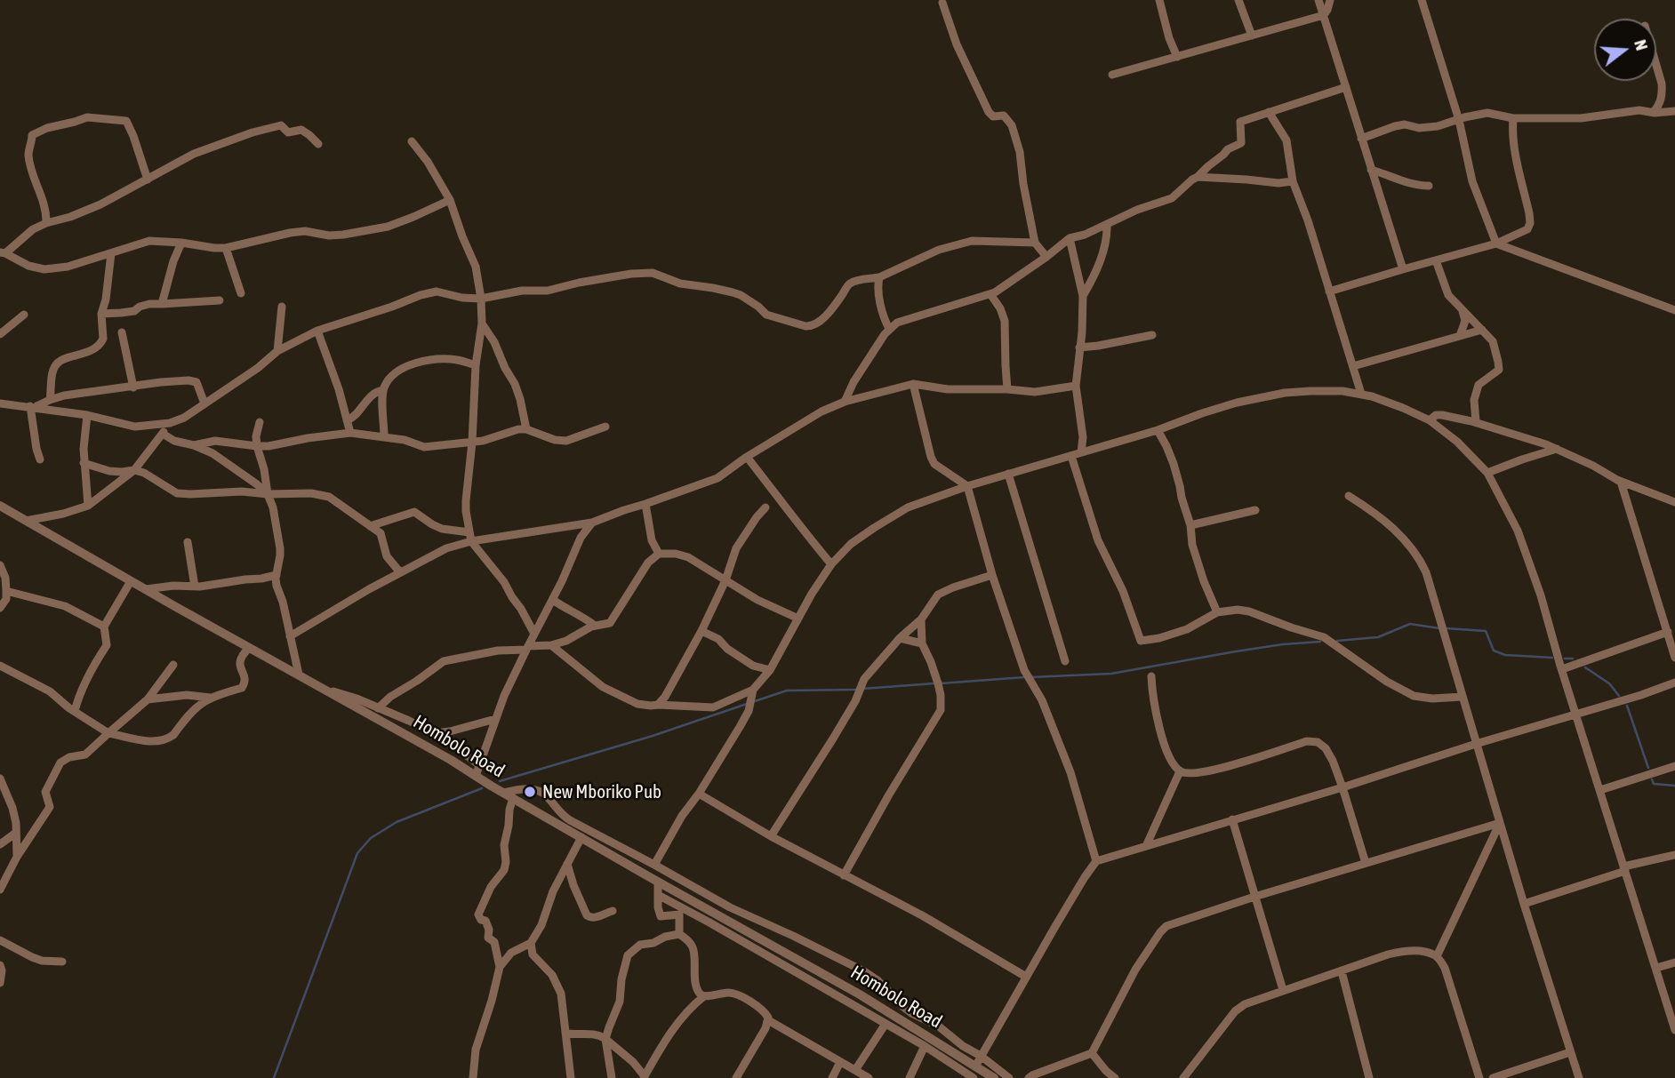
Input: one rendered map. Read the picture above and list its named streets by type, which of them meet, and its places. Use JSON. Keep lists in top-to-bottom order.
{
  "streets": {
    "street": ["Hombolo Road"]
  },
  "places": ["New Mboriko Pub"],
  "north": "right"
}
